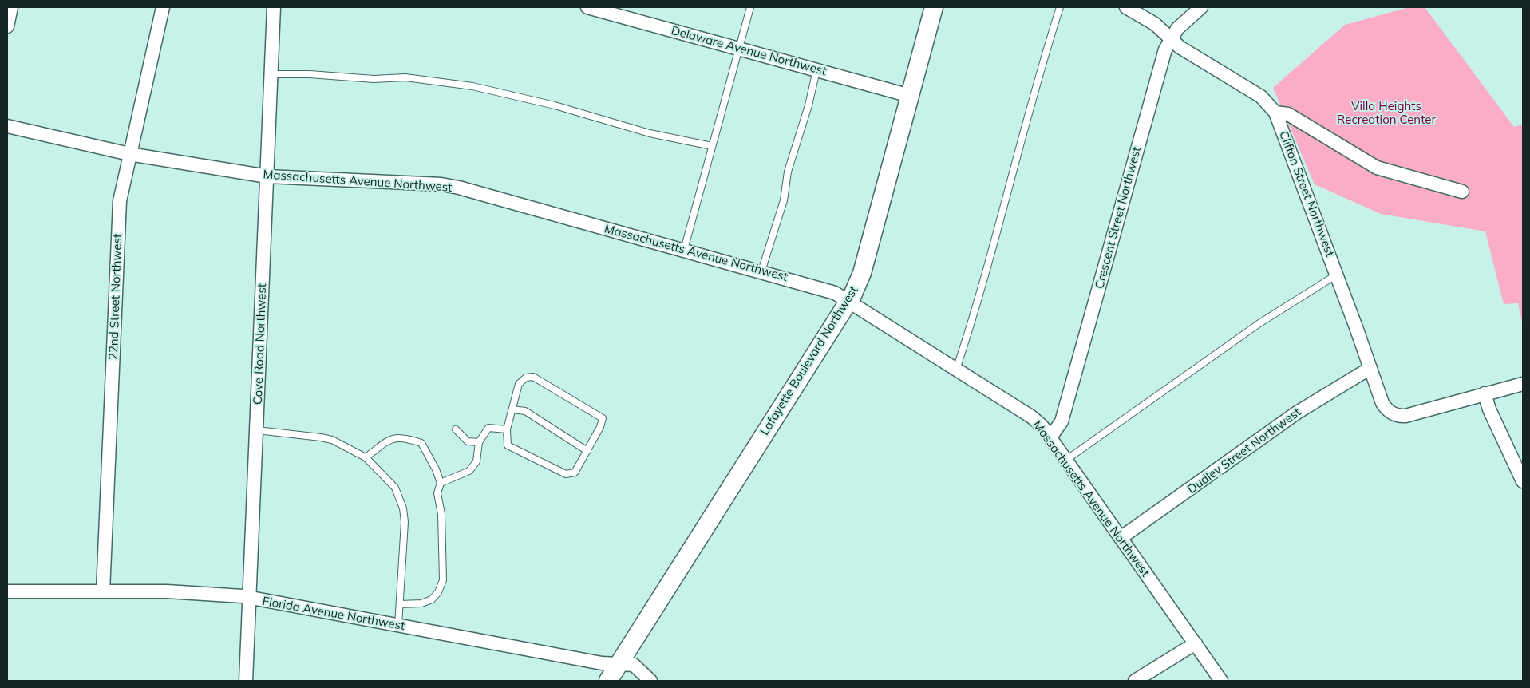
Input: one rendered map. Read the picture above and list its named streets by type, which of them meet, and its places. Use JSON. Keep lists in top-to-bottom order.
{
  "streets": {
    "main road": ["Lafayette Boulevard Northwest"],
    "street": [
      "Delaware Avenue Northwest",
      "Massachusetts Avenue Northwest",
      "Clifton Street Northwest",
      "Crescent Street Northwest",
      "22nd Street Northwest",
      "Cove Road Northwest",
      "Dudley Street Northwest",
      "Florida Avenue Northwest"
    ]
  },
  "crossings": [
    ["Delaware Avenue Northwest", "Lafayette Boulevard Northwest"],
    ["Massachusetts Avenue Northwest", "Crescent Street Northwest"],
    ["Massachusetts Avenue Northwest", "22nd Street Northwest"],
    ["Massachusetts Avenue Northwest", "Cove Road Northwest"],
    ["Massachusetts Avenue Northwest", "Lafayette Boulevard Northwest"],
    ["Massachusetts Avenue Northwest", "Dudley Street Northwest"],
    ["Clifton Street Northwest", "Crescent Street Northwest"],
    ["Clifton Street Northwest", "Dudley Street Northwest"],
    ["22nd Street Northwest", "Florida Avenue Northwest"],
    ["Cove Road Northwest", "Florida Avenue Northwest"],
    ["Lafayette Boulevard Northwest", "Florida Avenue Northwest"]
  ],
  "parks": ["Villa Heights Recreation Center"]
}
